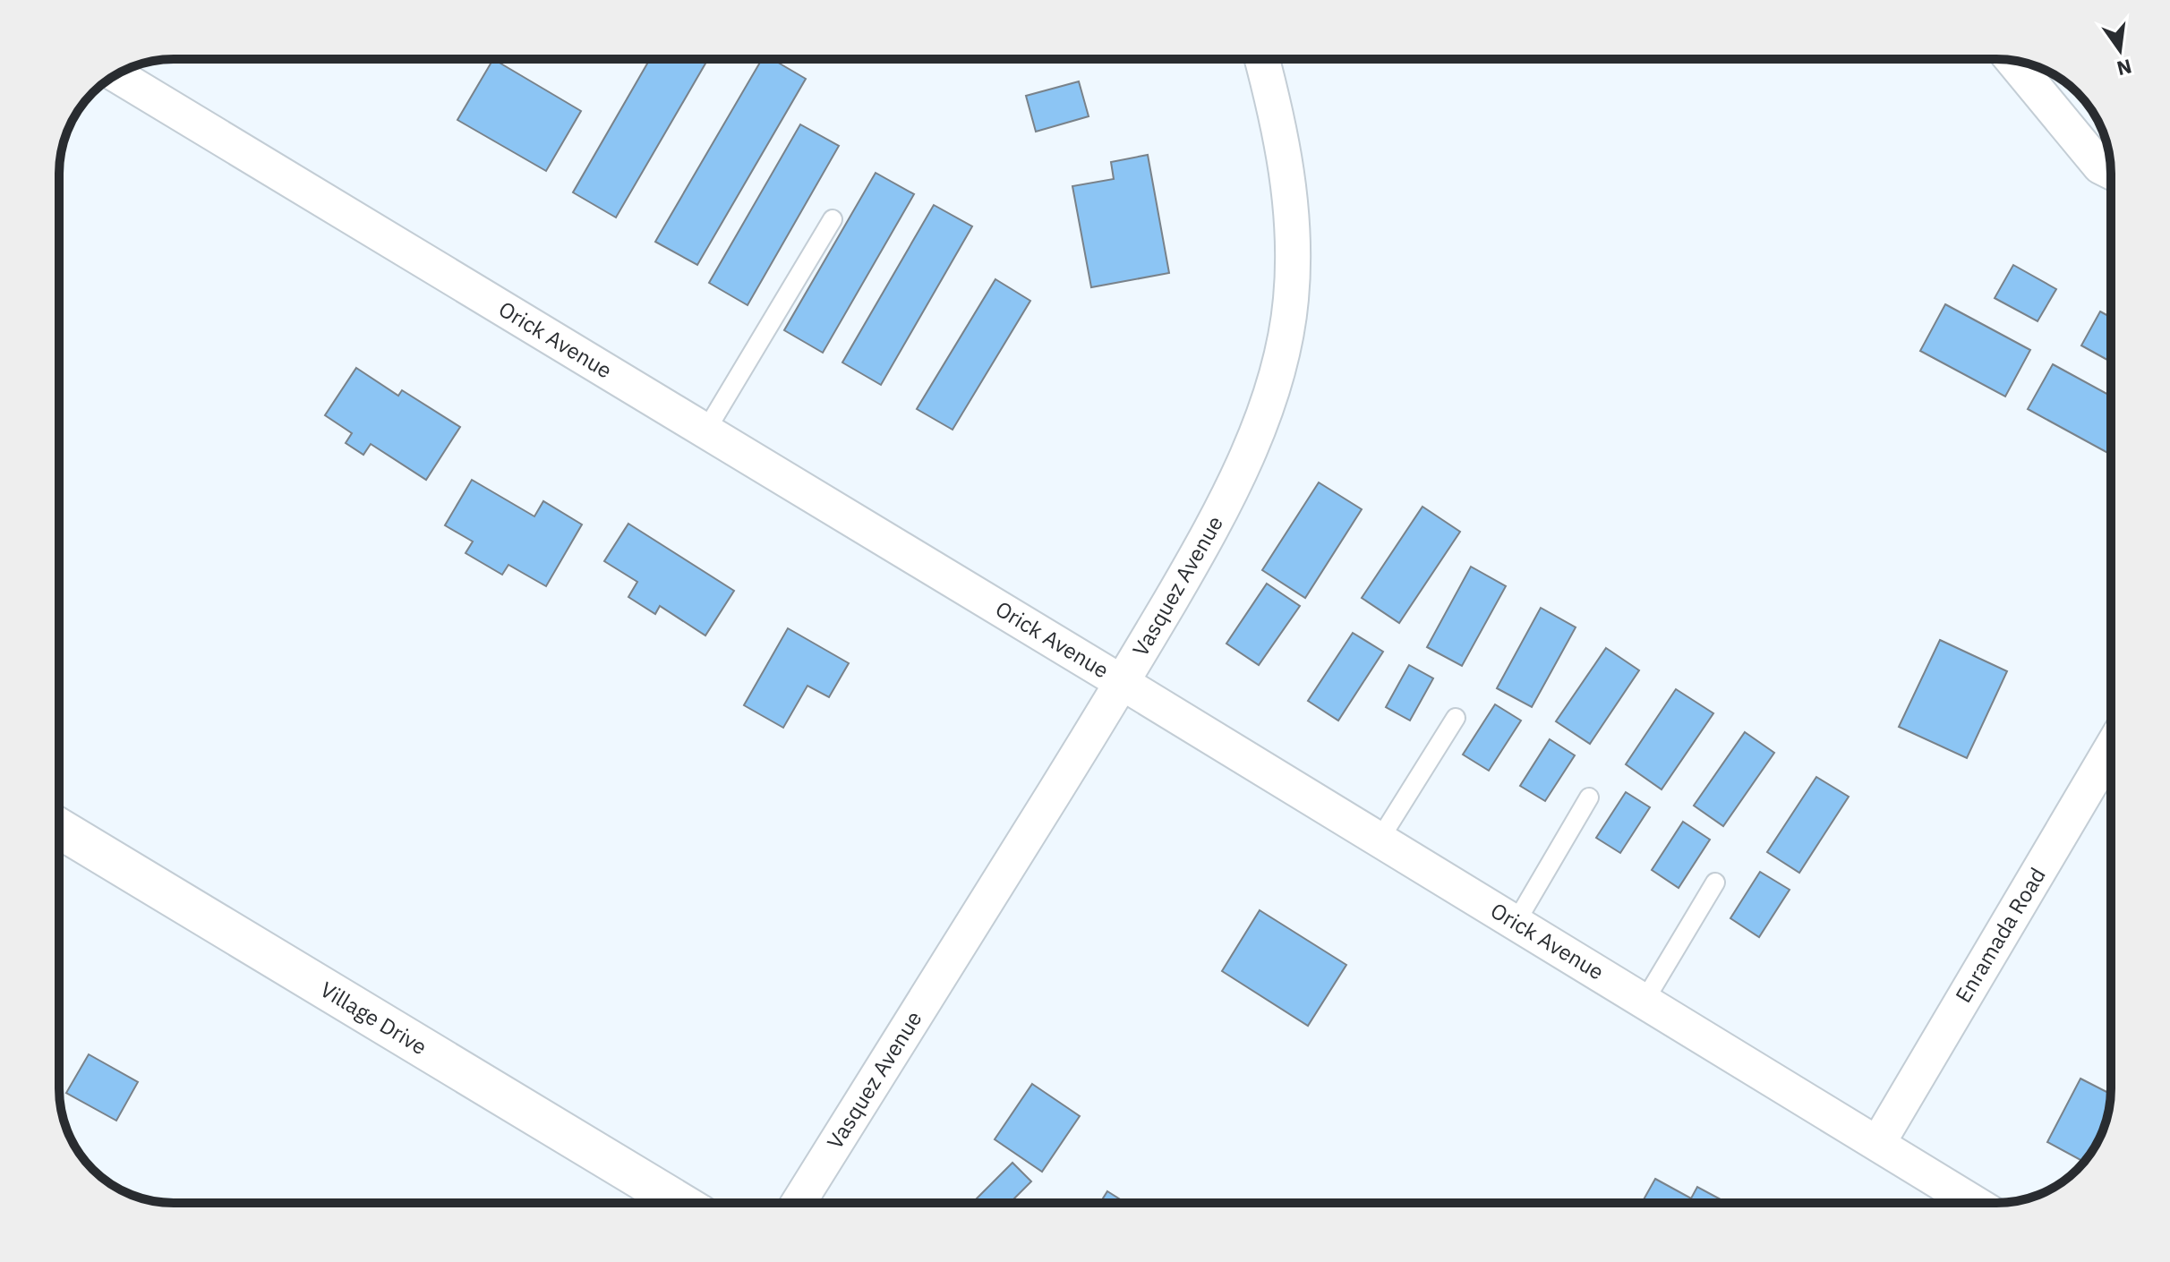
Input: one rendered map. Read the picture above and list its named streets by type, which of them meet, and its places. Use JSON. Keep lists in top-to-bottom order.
{
  "streets": {
    "main road": ["Village Drive"],
    "street": ["Orick Avenue", "Vasquez Avenue", "Enramada Road"]
  },
  "crossings": [
    ["Orick Avenue", "Vasquez Avenue"],
    ["Orick Avenue", "Enramada Road"]
  ],
  "north": "bottom"
}
